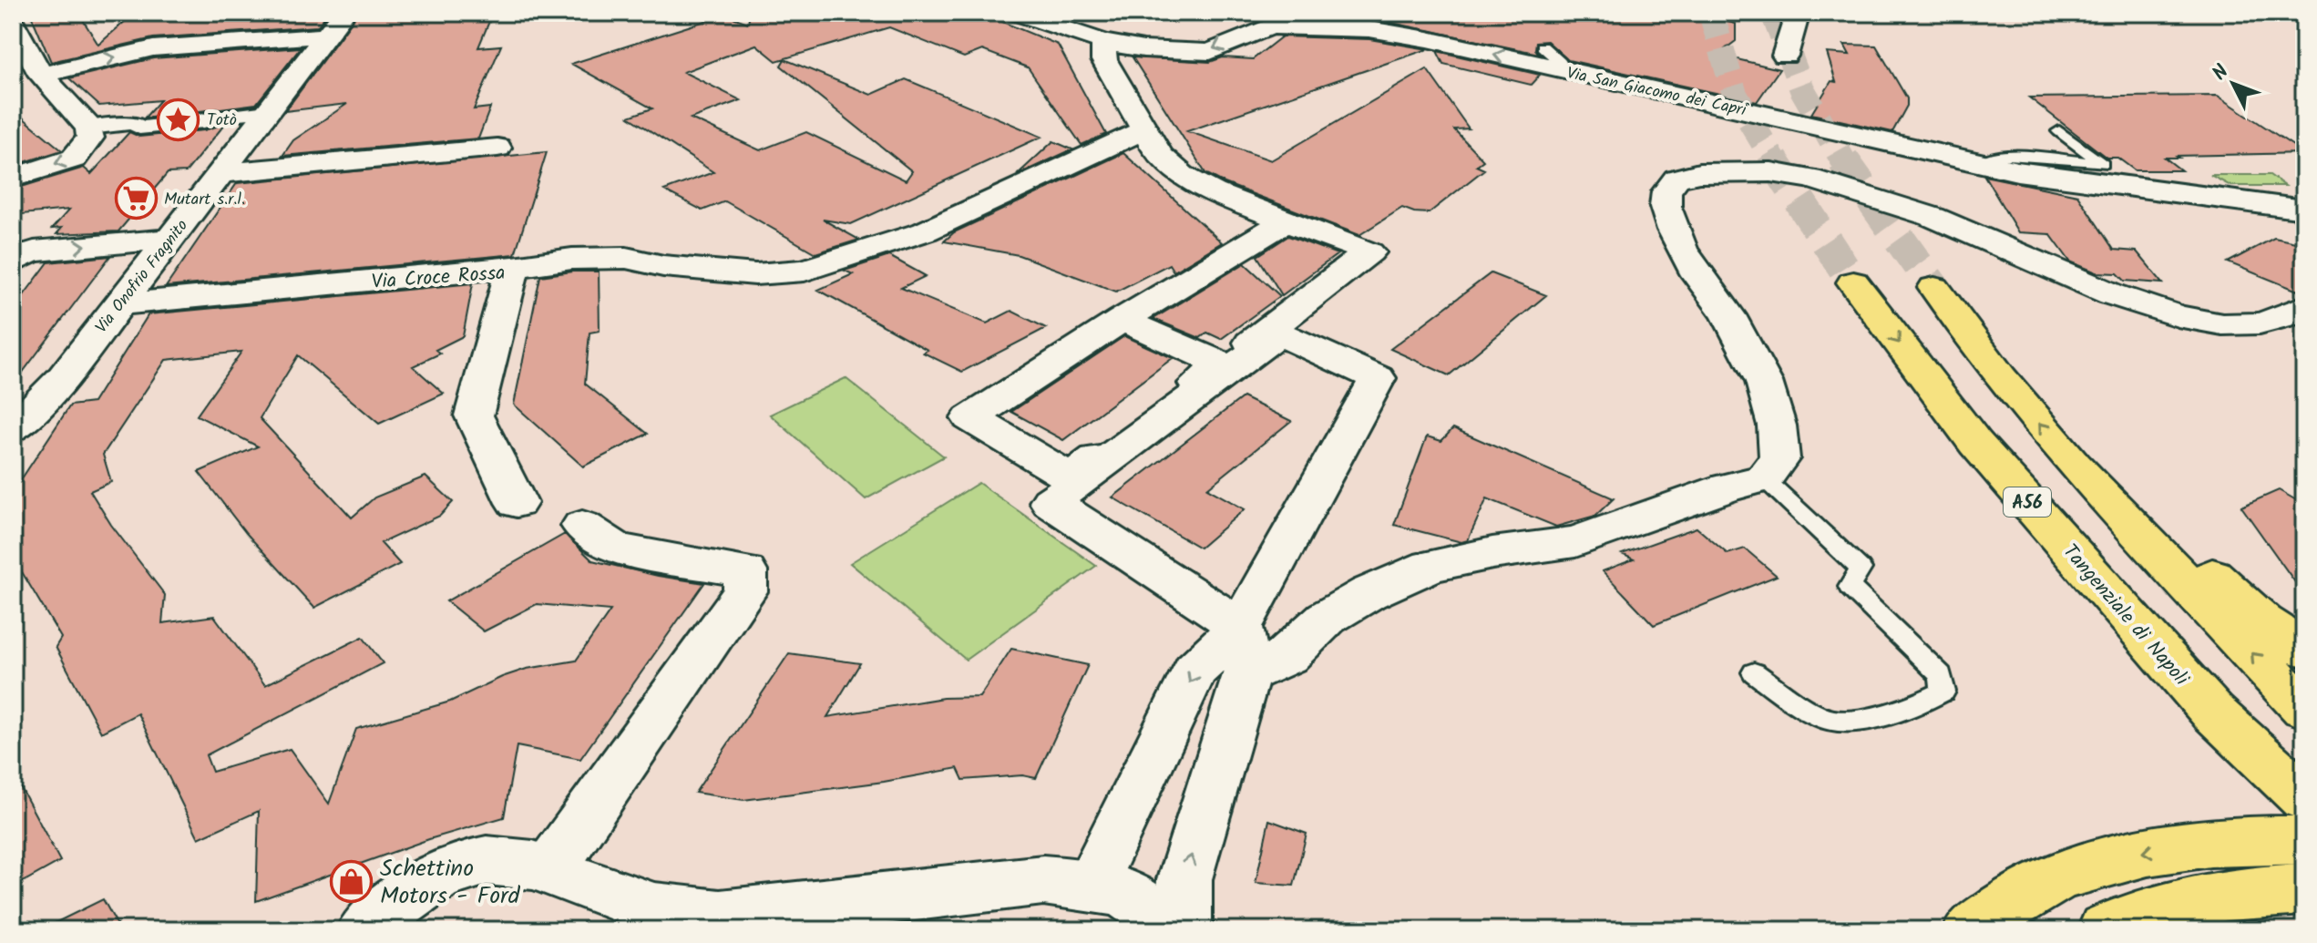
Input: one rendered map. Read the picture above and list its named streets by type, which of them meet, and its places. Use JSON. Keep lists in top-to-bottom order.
{
  "streets": {
    "highway": ["A56", "Tangenziale di Napoli"],
    "street": ["Via San Giacomo dei Capri", "Via Onofrio Fragnito", "Via Croce Rossa"]
  },
  "crossings": [
    ["Via Onofrio Fragnito", "Via Croce Rossa"]
  ],
  "places": {
    "place": ["Totò"],
    "supermarket": ["Mutart s.r.l."],
    "shop": ["Schettino Motors - Ford"]
  },
  "north": "top left"
}
